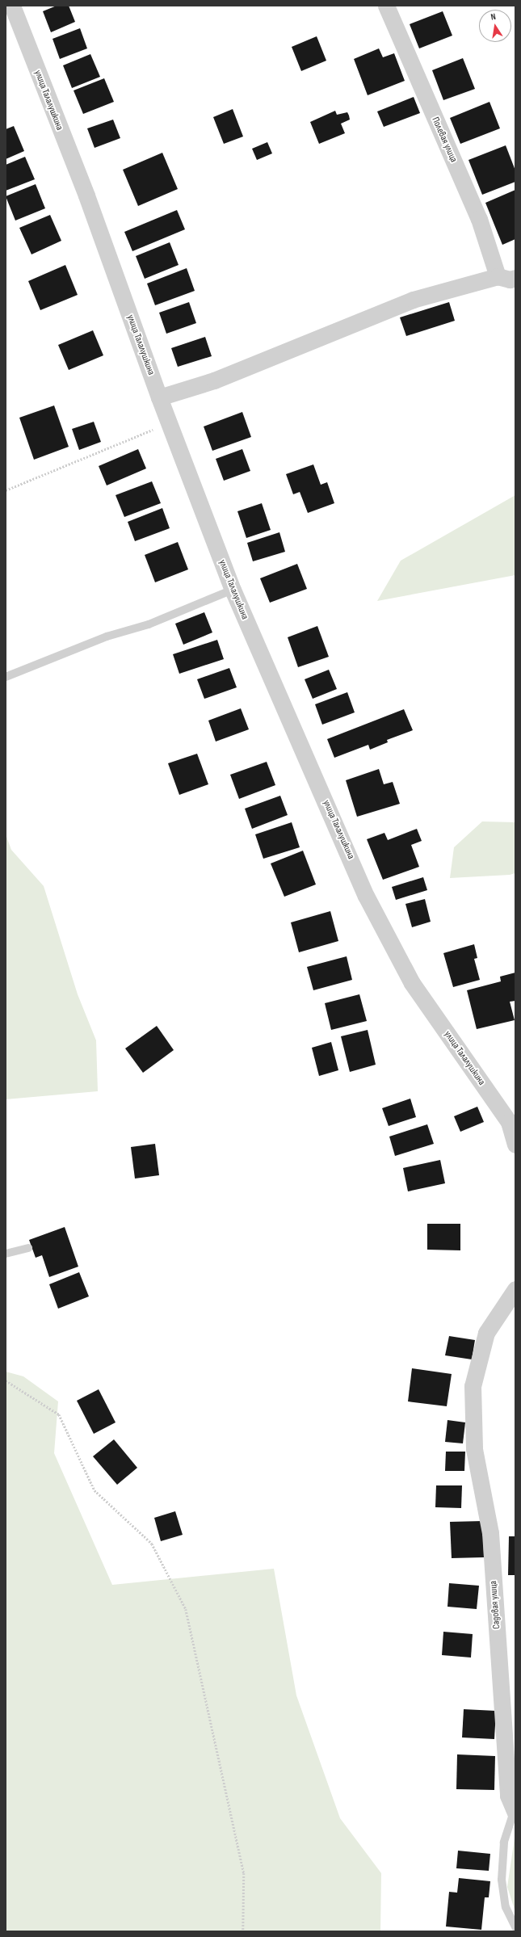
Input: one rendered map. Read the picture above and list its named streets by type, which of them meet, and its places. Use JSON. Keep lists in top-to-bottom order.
{
  "streets": {
    "street": ["улица Талалушкина", "Полевая улица", "Садовая улица"]
  },
  "north": "top"
}
